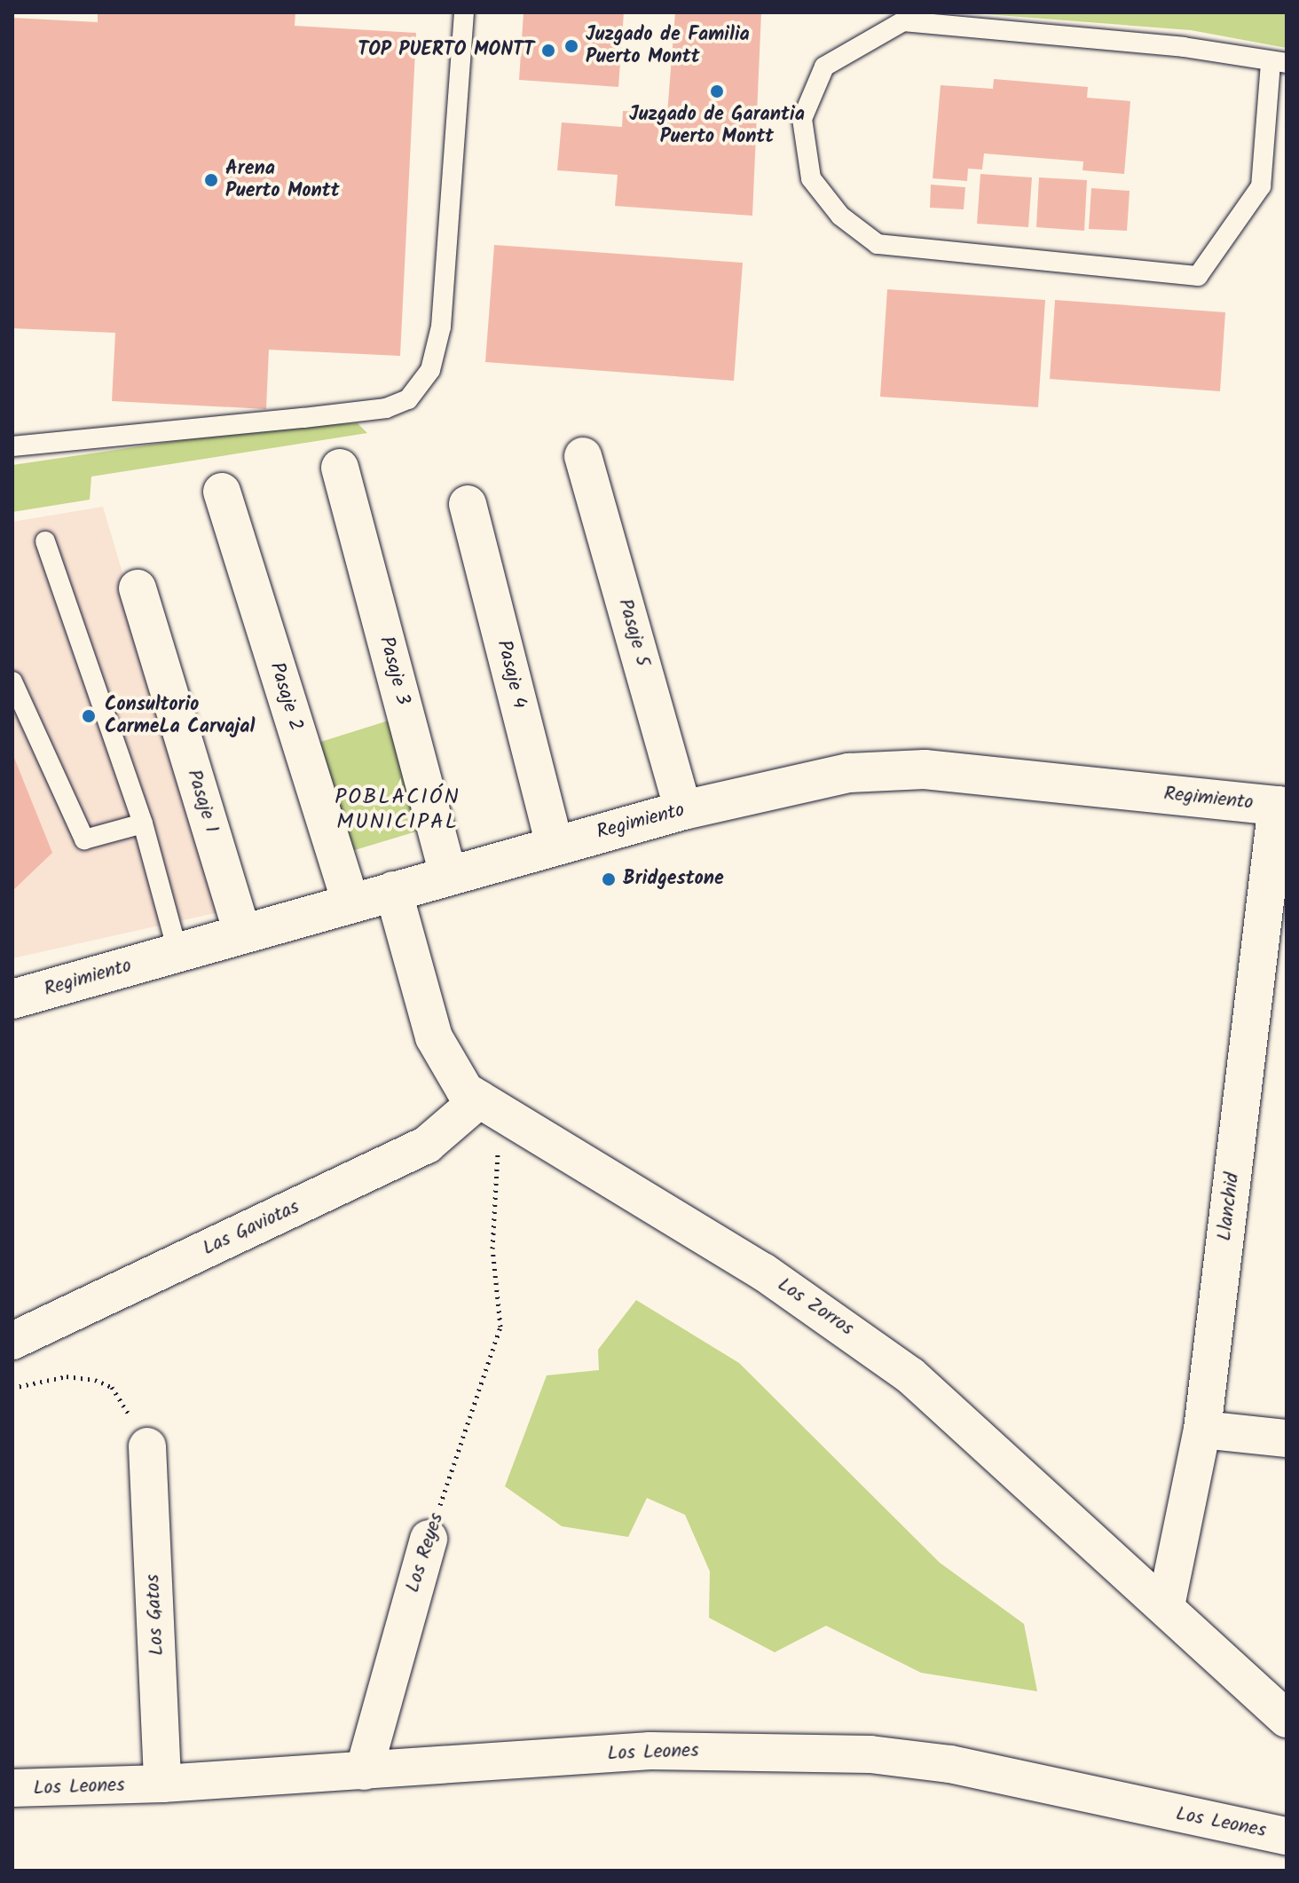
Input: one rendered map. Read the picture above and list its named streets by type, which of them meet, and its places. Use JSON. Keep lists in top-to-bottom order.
{
  "streets": {
    "main road": ["Regimiento"],
    "street": [
      "Pasaje 5",
      "Pasaje 3",
      "Pasaje 4",
      "Pasaje 2",
      "Pasaje 1",
      "Llanchid",
      "Las Gaviotas",
      "Los Zorros",
      "Los Reyes",
      "Los Gatos",
      "Los Leones"
    ]
  },
  "crossings": [
    ["Pasaje 5", "Regimiento"],
    ["Pasaje 3", "Regimiento"],
    ["Pasaje 4", "Regimiento"],
    ["Pasaje 2", "Regimiento"],
    ["Regimiento", "Pasaje 1"],
    ["Regimiento", "Llanchid"],
    ["Regimiento", "Los Zorros"],
    ["Llanchid", "Los Zorros"],
    ["Las Gaviotas", "Los Zorros"],
    ["Las Gaviotas", "Los Reyes"],
    ["Los Zorros", "Los Reyes"],
    ["Los Reyes", "Los Leones"],
    ["Los Gatos", "Los Leones"]
  ],
  "districts": ["POBLACIÓN MUNICIPAL"],
  "places": [
    "Juzgado de Familia Puerto Montt",
    "TOP PUERTO MONTT",
    "Juzgado de Garantia Puerto Montt",
    "Arena Puerto Montt",
    "Consultorio CarmeLa Carvajal",
    "Bridgestone"
  ]
}
